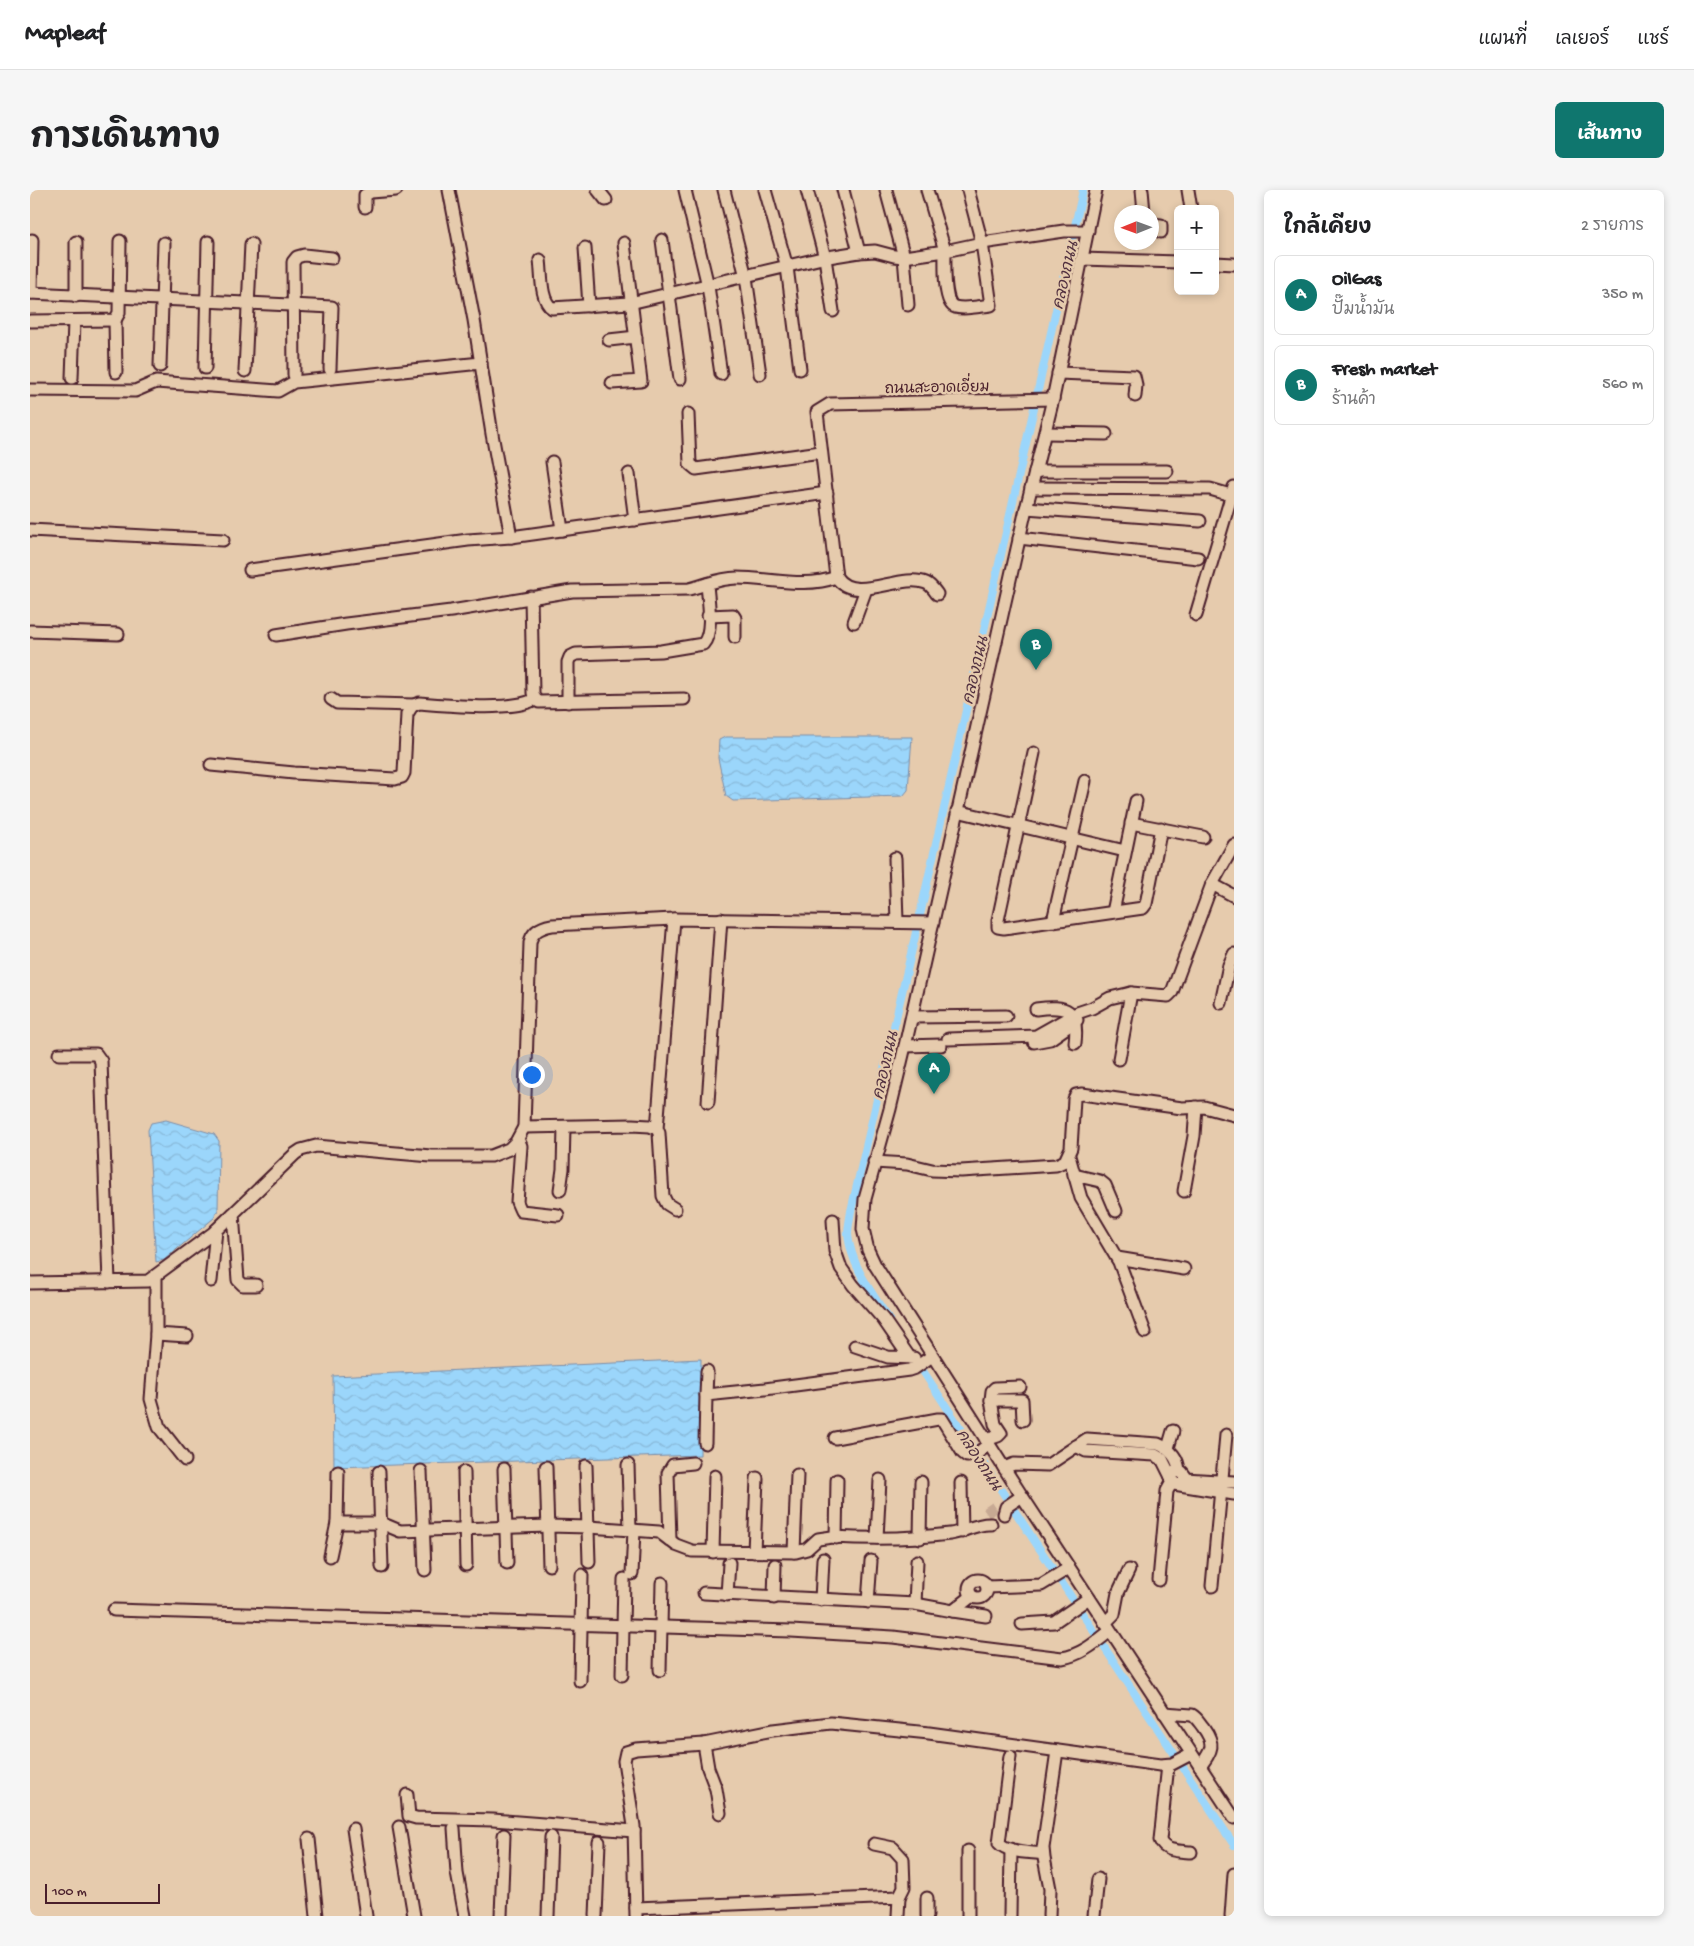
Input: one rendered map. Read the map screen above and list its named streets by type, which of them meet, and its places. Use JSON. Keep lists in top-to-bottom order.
{
  "streets": {
    "street": ["ถนนสะอาดเอี่ยม"]
  },
  "water": ["คลองถนน"],
  "scale_bar": "100 m",
  "north": "left",
  "page": {
    "header": "Mapleaf",
    "nav": ["แผนที่", "เลเยอร์", "แชร์"],
    "title": "การเดินทาง",
    "buttons": "เส้นทาง",
    "heading": ["ใกล้เคียง", "2 รายการ"],
    "map_buttons": ["+", "−"],
    "list": [
      {
        "mark": "A",
        "name": "OilGas",
        "note": "ปั๊มน้ำมัน",
        "value": "350 m"
      },
      {
        "mark": "B",
        "name": "Fresh market",
        "note": "ร้านค้า",
        "value": "560 m"
      }
    ],
    "pins": ["B", "A"],
    "scale": "100 m"
  }
}
